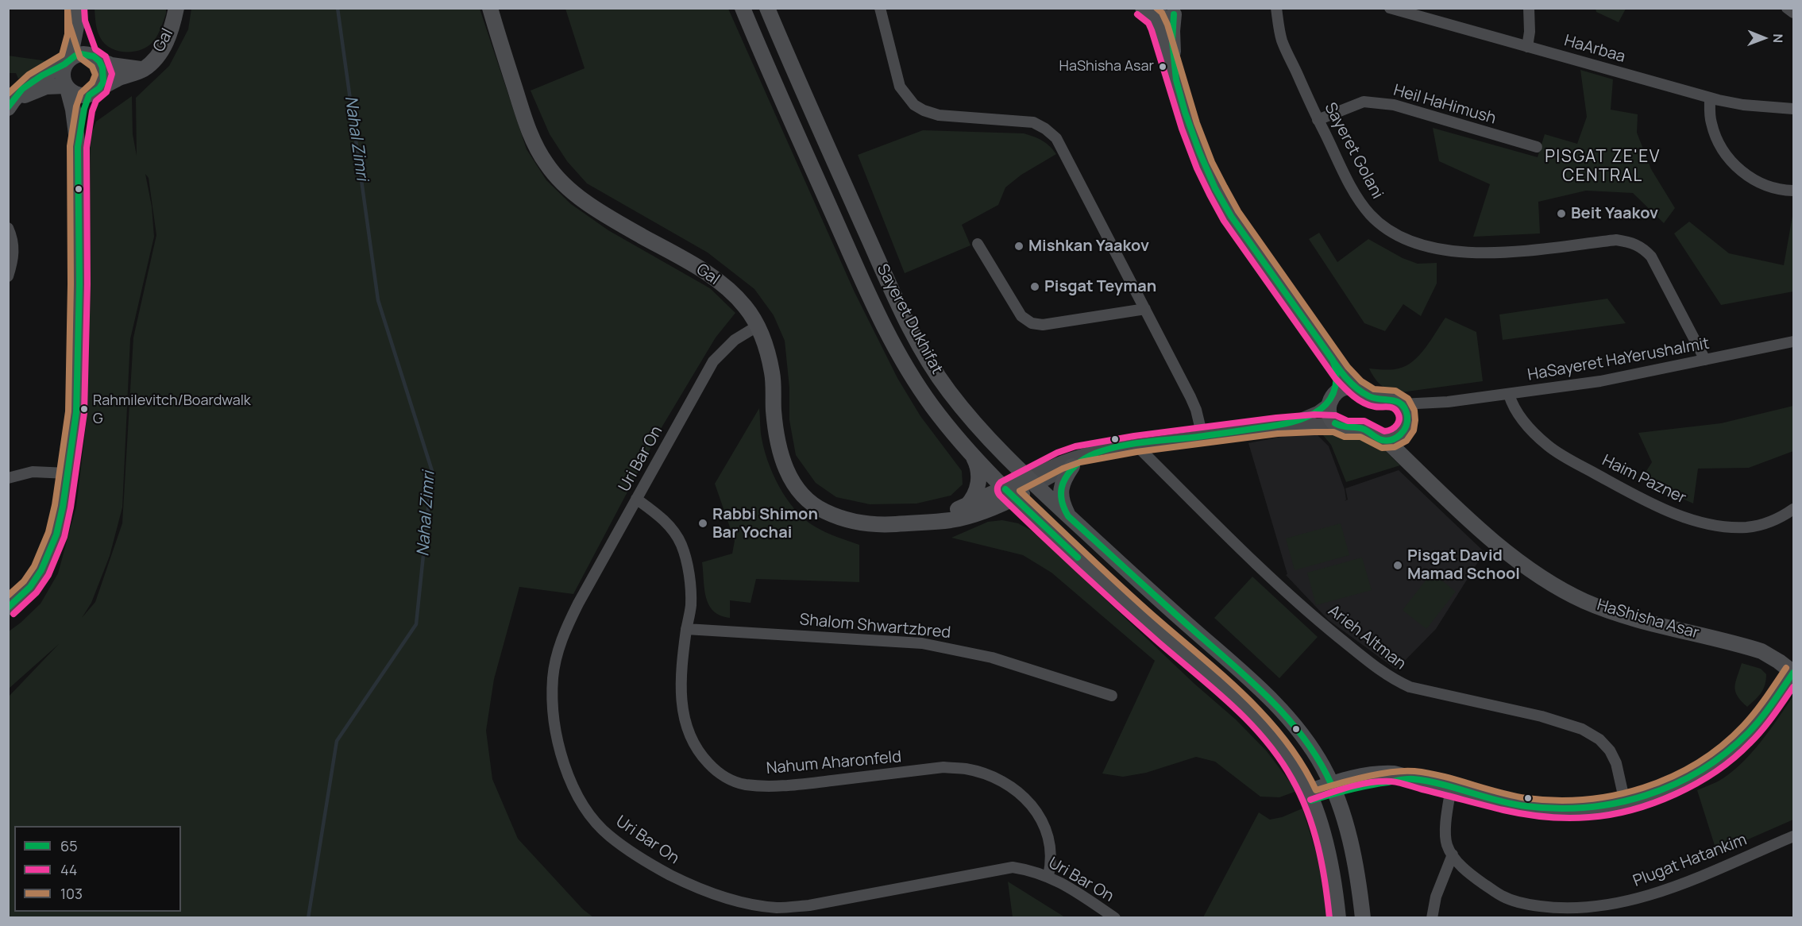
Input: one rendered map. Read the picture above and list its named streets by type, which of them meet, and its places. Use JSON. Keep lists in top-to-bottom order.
{
  "streets": {
    "street": [
      "Gal",
      "HaArbaa",
      "Heil HaHimush",
      "Sayeret Golani",
      "Sayeret Dukhifat",
      "HaSayeret HaYerushalmit",
      "Uri Bar On",
      "Haim Pazner",
      "HaShisha Asar",
      "Shalom Shwartzbred",
      "Arieh Altman",
      "Nahum Aharonfeld",
      "Plugat Hatankim"
    ]
  },
  "crossings": [
    ["Gal", "Sayeret Dukhifat"],
    ["Gal", "Uri Bar On"],
    ["Heil HaHimush", "Sayeret Golani"],
    ["Sayeret Golani", "HaSayeret HaYerushalmit"],
    ["HaSayeret HaYerushalmit", "Haim Pazner"],
    ["HaSayeret HaYerushalmit", "HaShisha Asar"],
    ["Uri Bar On", "Nahum Aharonfeld"],
    ["Shalom Shwartzbred", "Nahum Aharonfeld"]
  ],
  "districts": ["PISGAT ZE'EV CENTRAL"],
  "water": ["Nahal Zimri"],
  "places": [
    "HaShisha Asar",
    "Beit Yaakov",
    "Mishkan Yaakov",
    "Pisgat Teyman",
    "Rahmilevitch/Boardwalk G",
    "Rabbi Shimon Bar Yochai",
    "Pisgat David Mamad School"
  ],
  "lines": ["transit line 44", "transit line 103", "transit line 65"],
  "legend": ["65", "44", "103"],
  "north": "right"
}
